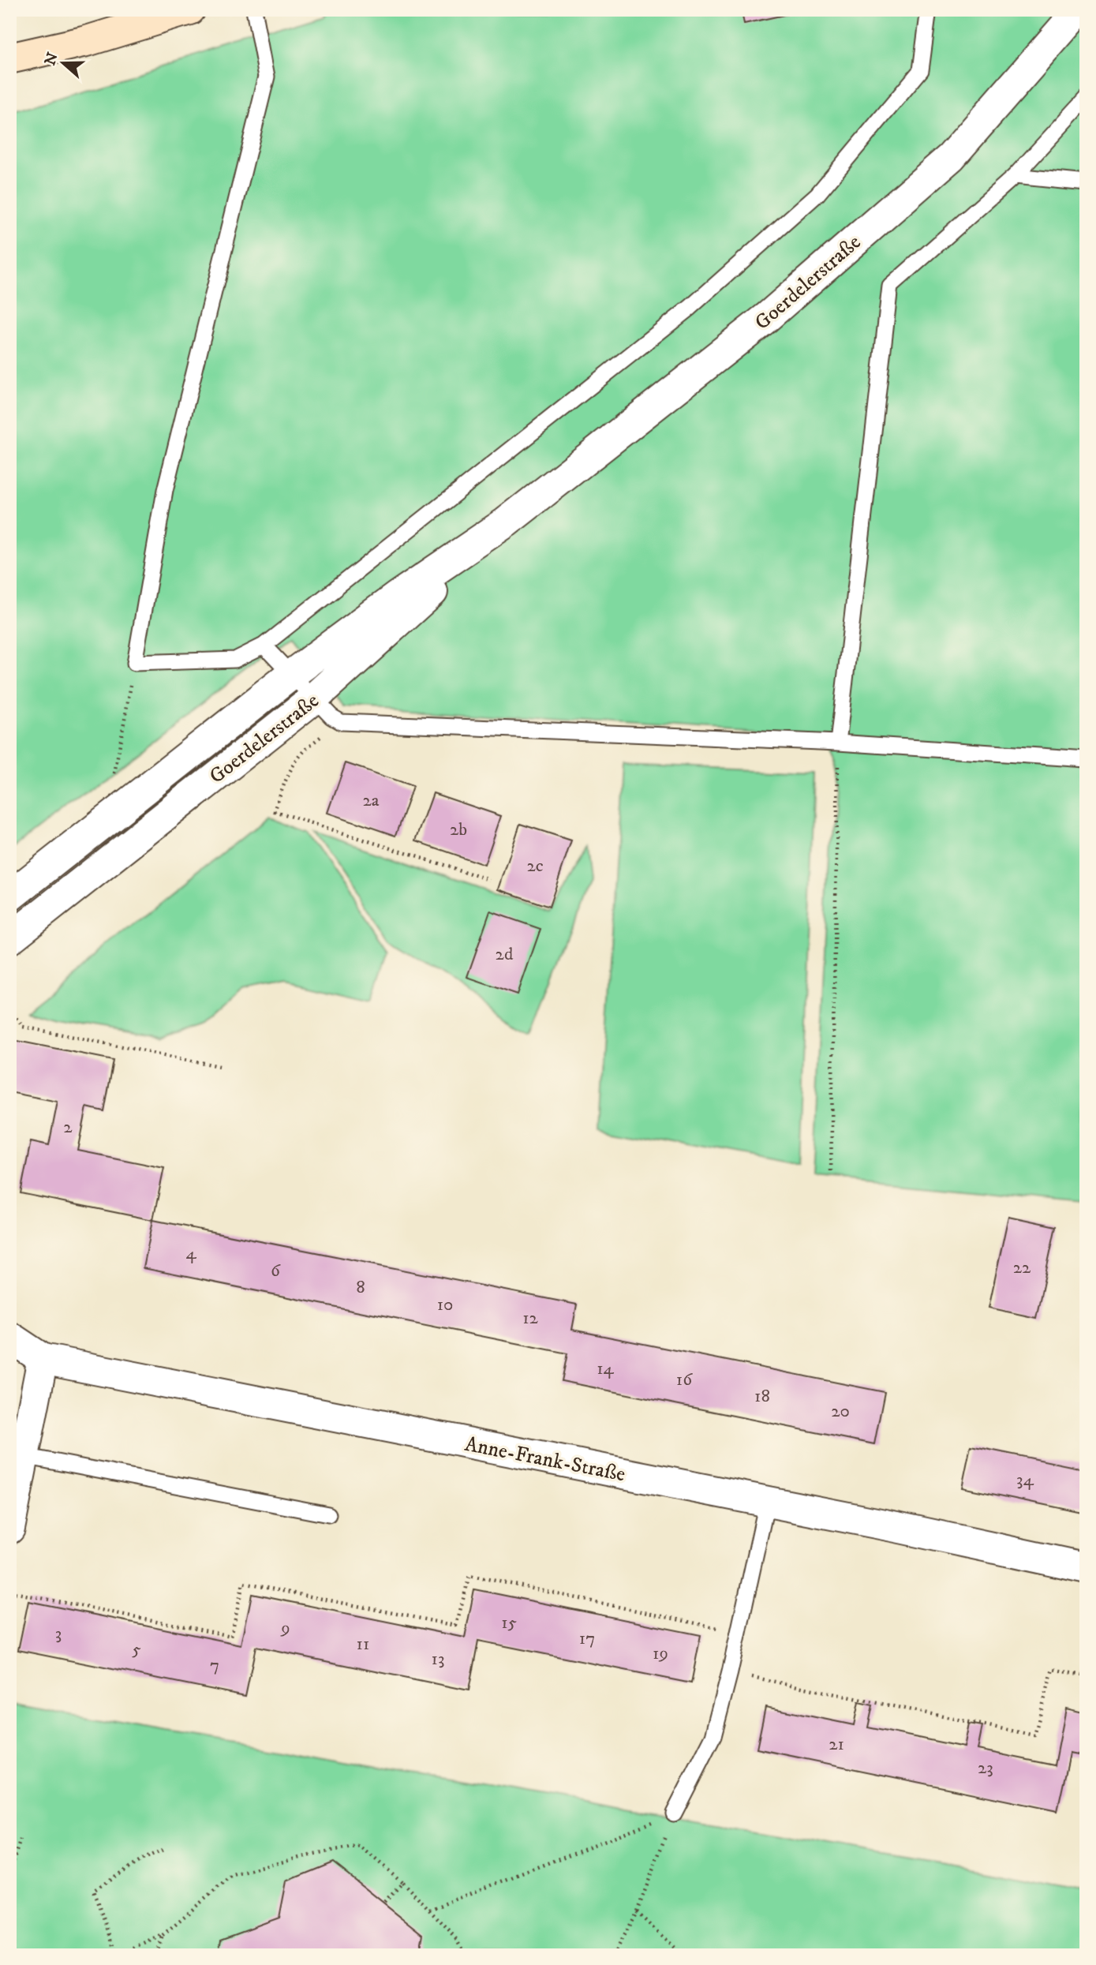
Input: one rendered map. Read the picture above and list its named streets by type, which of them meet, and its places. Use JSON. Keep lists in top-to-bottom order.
{
  "streets": {
    "street": ["Goerdelerstraße", "Anne-Frank-Straße"]
  },
  "house_numbers": [
    "2a",
    "2b",
    "2c",
    "2d",
    "2",
    "4",
    "22",
    "6",
    "8",
    "10",
    "12",
    "14",
    "16",
    "18",
    "20",
    "34",
    "15",
    "9",
    "3",
    "17",
    "11",
    "5",
    "19",
    "13",
    "7",
    "21",
    "23"
  ],
  "north": "left"
}
